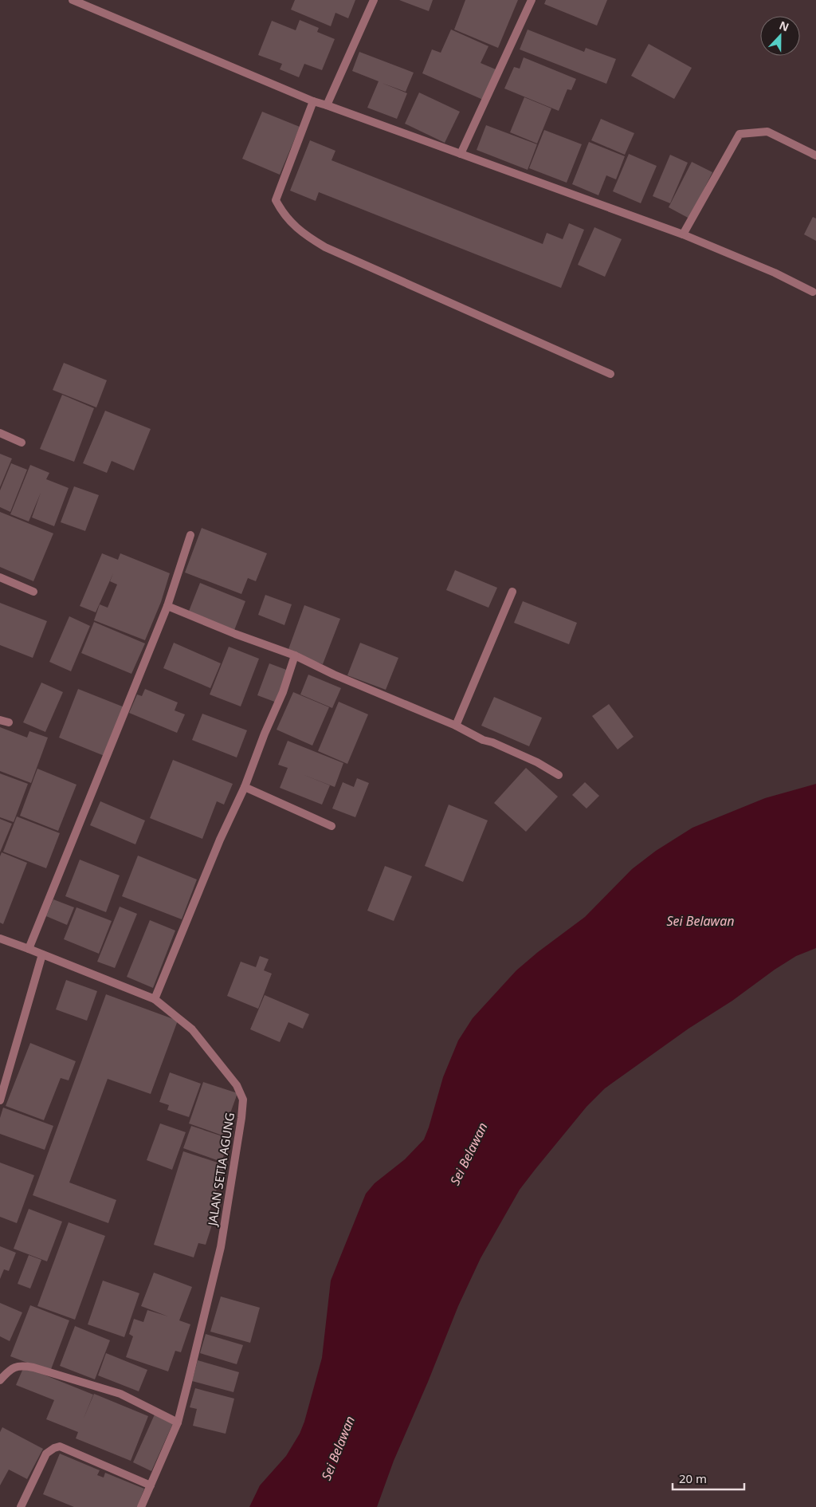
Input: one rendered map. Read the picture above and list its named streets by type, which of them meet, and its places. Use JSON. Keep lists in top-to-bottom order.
{
  "streets": {
    "street": ["JALAN SETIA AGUNG"]
  },
  "water": ["Sei Belawan"],
  "scale_bar": "20 m",
  "north": "top"
}
